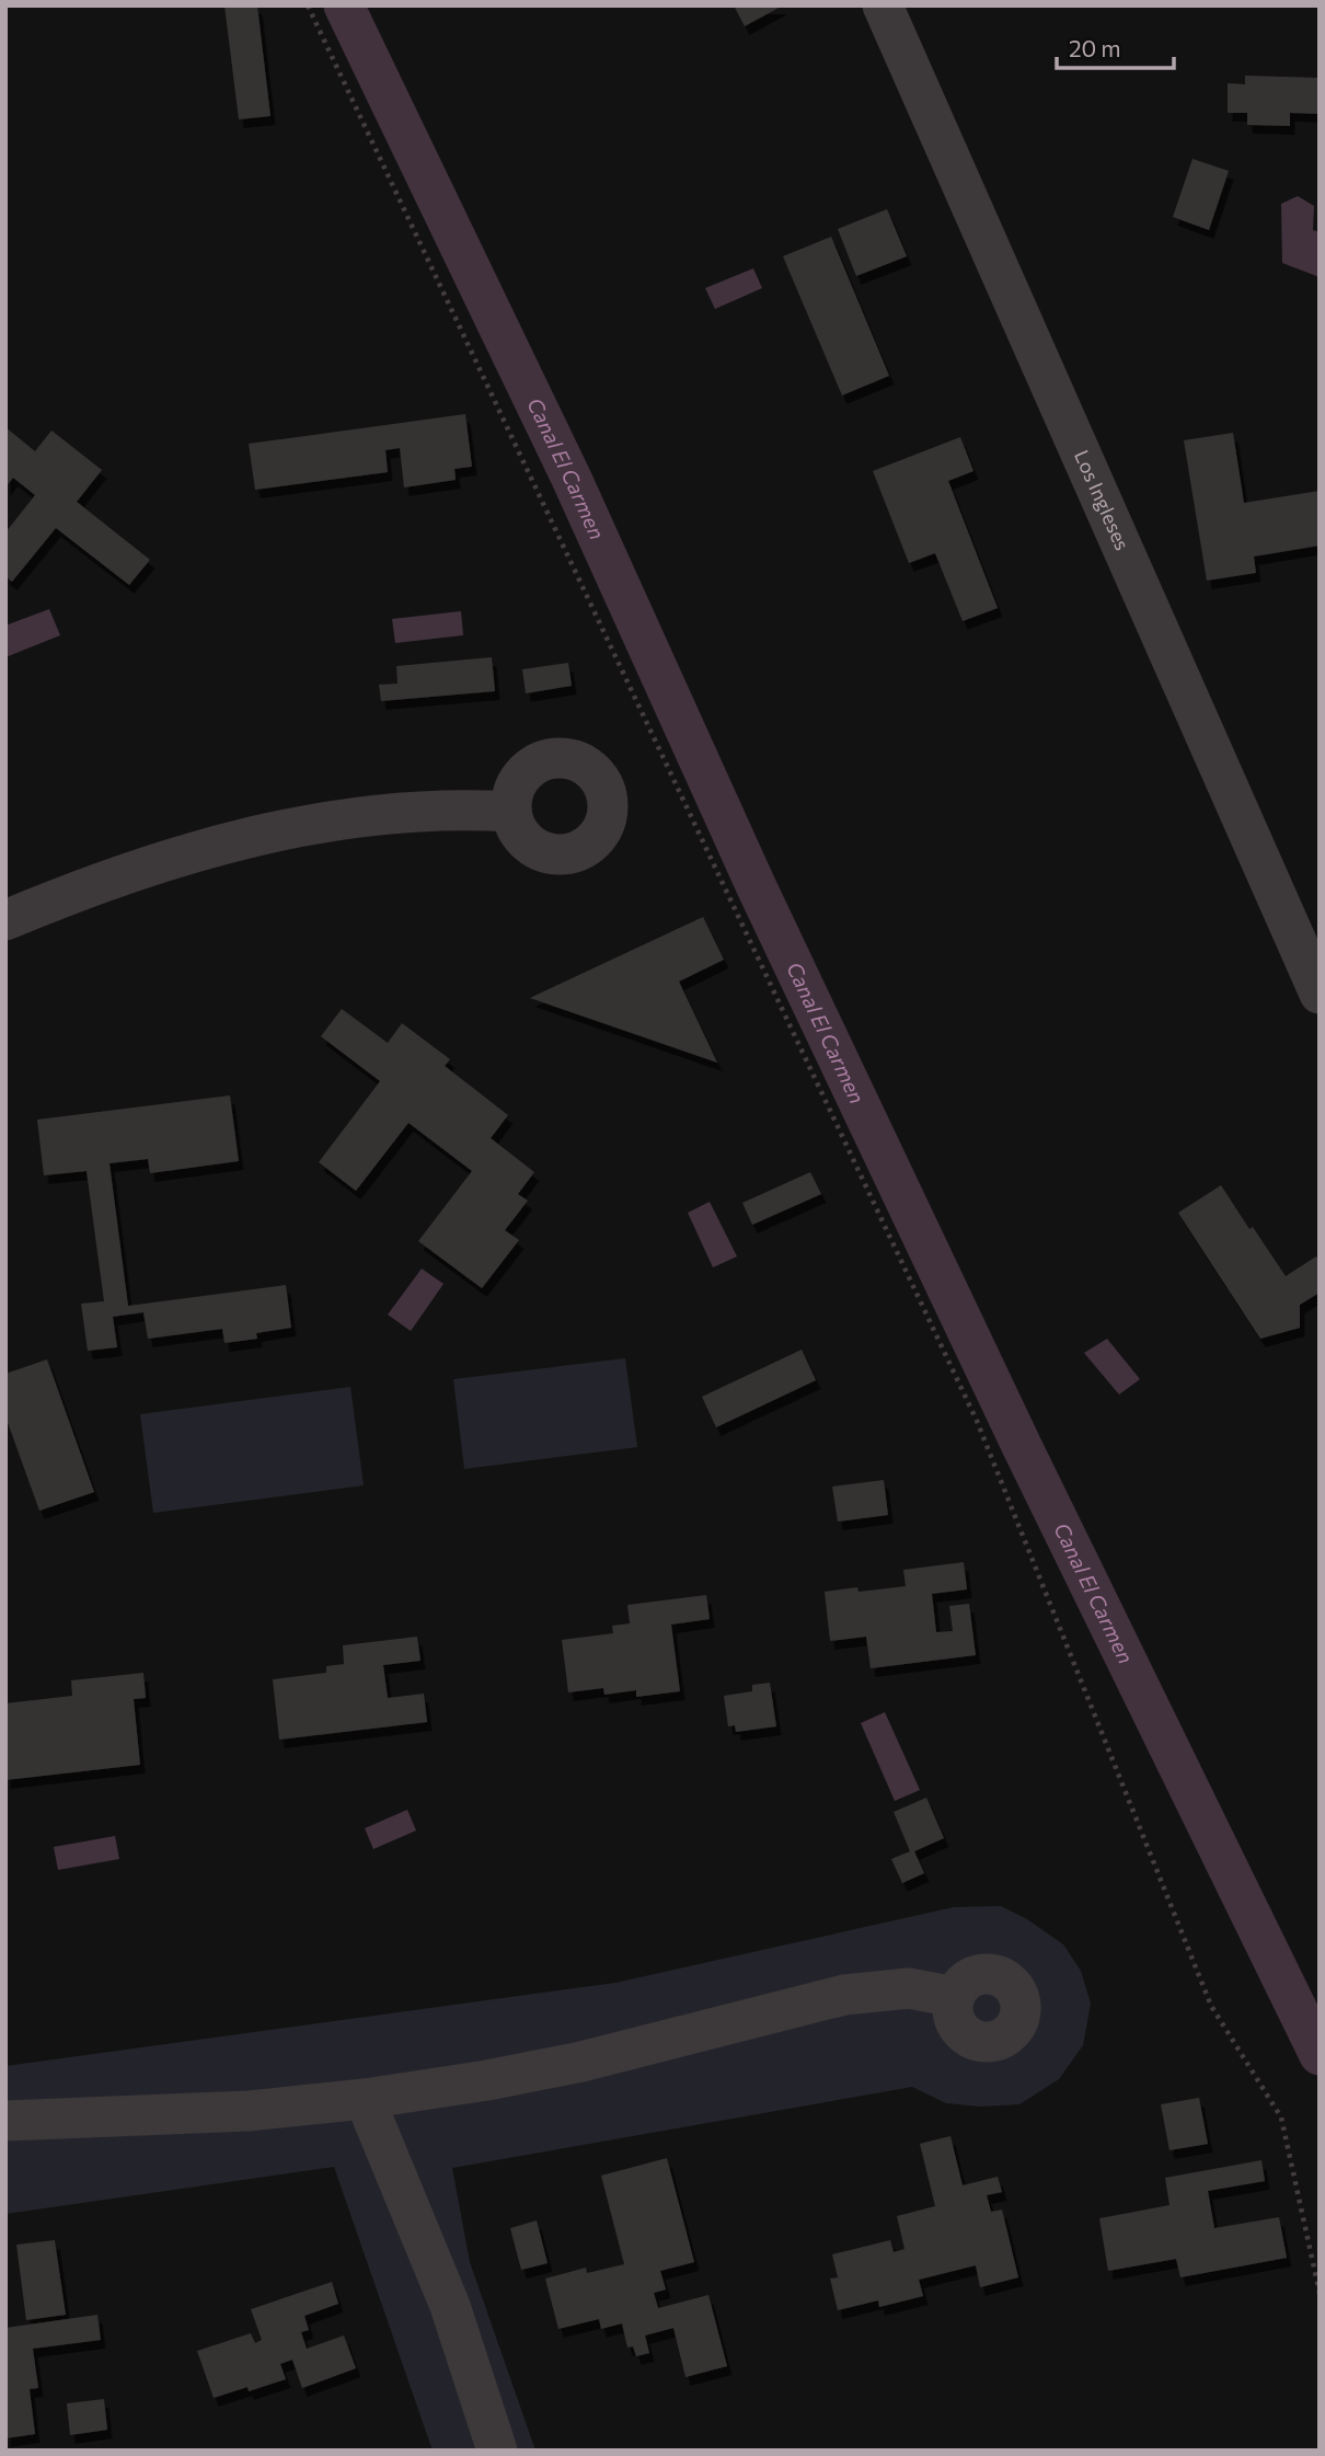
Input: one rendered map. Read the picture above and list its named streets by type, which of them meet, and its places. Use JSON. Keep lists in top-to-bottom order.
{
  "streets": {
    "street": ["Los Ingleses"]
  },
  "water": ["Canal El Carmen"],
  "scale_bar": "20 m"
}
